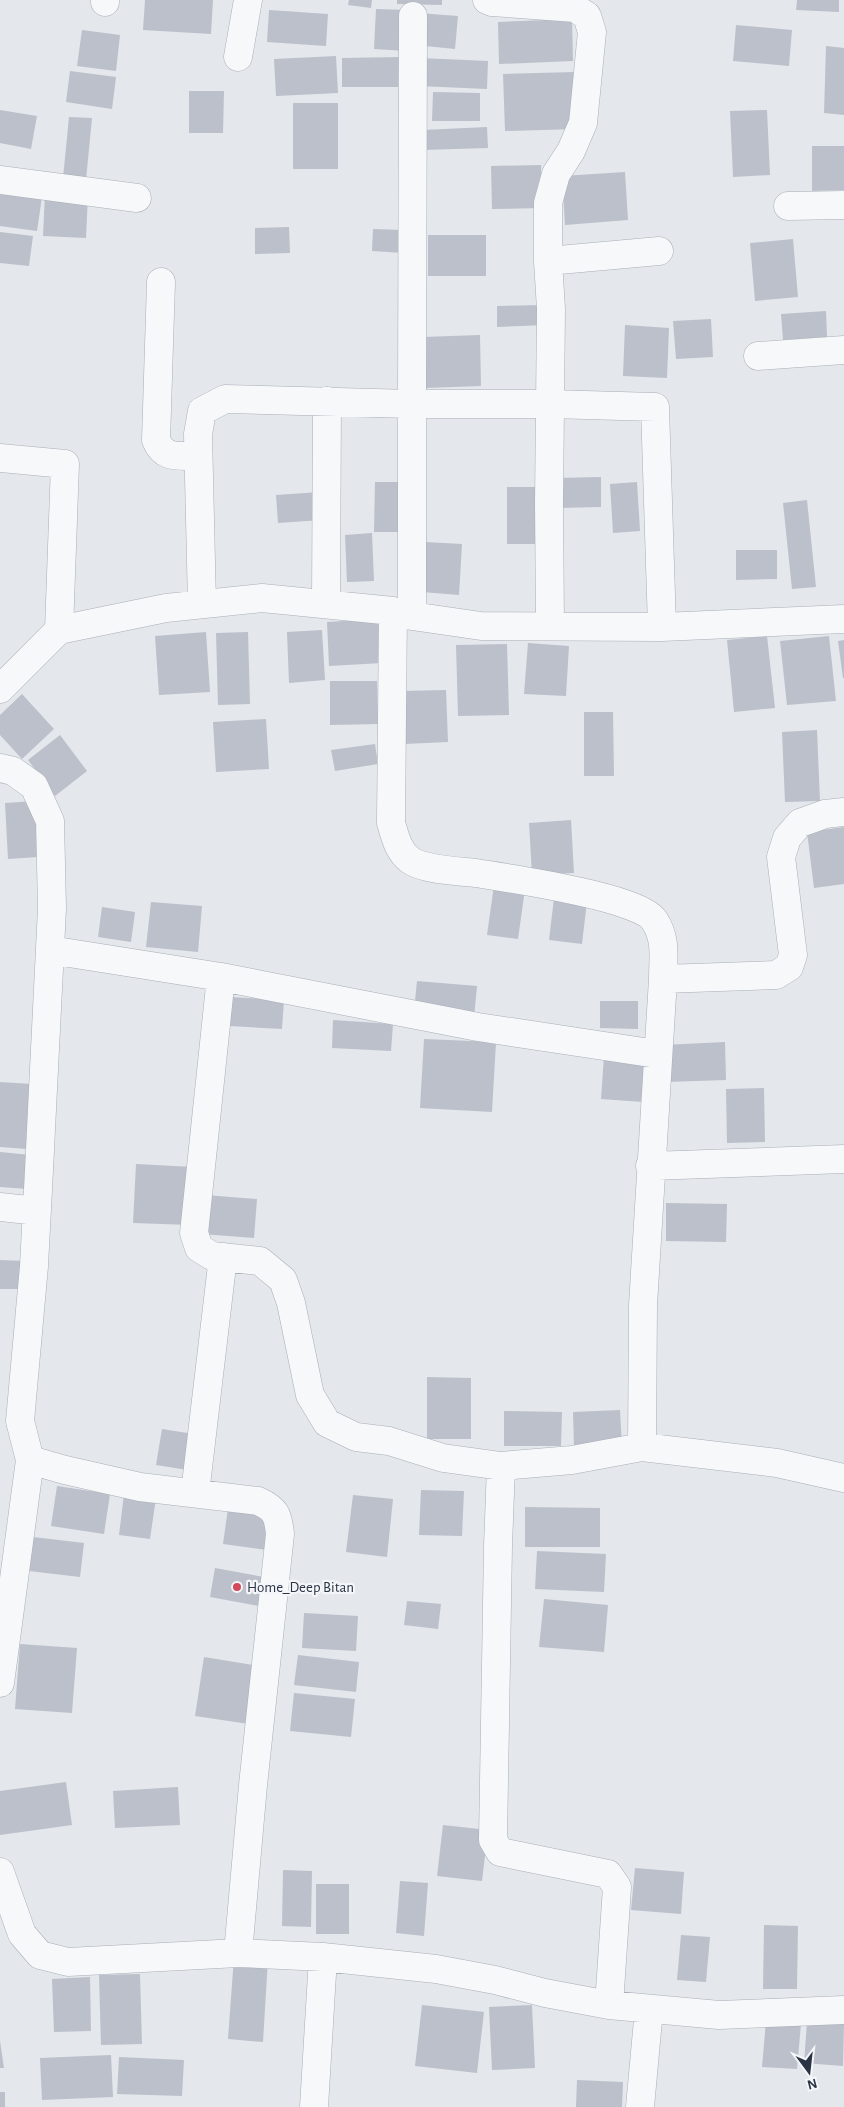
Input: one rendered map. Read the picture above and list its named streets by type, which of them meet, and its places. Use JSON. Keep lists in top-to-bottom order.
{
  "places": ["Home_Deep Bitan"],
  "north": "bottom"
}
